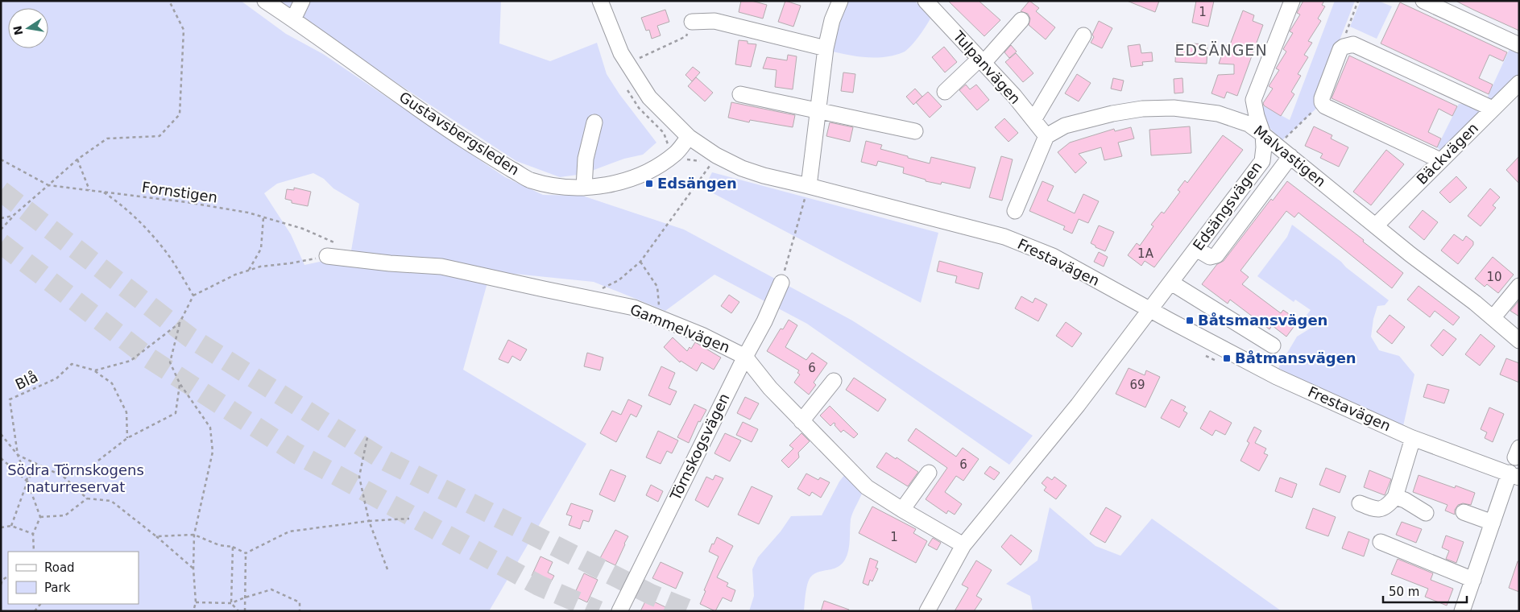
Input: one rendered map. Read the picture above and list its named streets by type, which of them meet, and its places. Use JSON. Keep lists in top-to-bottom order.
{
  "streets": {
    "street": [
      "Tulpanvägen",
      "Gustavsbergsleden",
      "Bäckvägen",
      "Malvastigen",
      "Edsängsvägen",
      "Frestavägen",
      "Gammelvägen",
      "Törnskogsvägen"
    ],
    "path": ["Fornstigen", "Blå"]
  },
  "crossings": [
    ["Tulpanvägen", "Malvastigen"],
    ["Gustavsbergsleden", "Frestavägen"],
    ["Bäckvägen", "Malvastigen"],
    ["Malvastigen", "Edsängsvägen"],
    ["Edsängsvägen", "Frestavägen"],
    ["Gammelvägen", "Törnskogsvägen"]
  ],
  "districts": ["EDSÄNGEN"],
  "parks": ["Södra Törnskogens naturreservat"],
  "places": {
    "transit": ["Edsängen", "Båtsmansvägen", "Båtmansvägen"]
  },
  "house_numbers": [
    "1",
    "1A",
    "10",
    "6",
    "69",
    "6",
    "1"
  ],
  "legend": ["Road", "Park"],
  "scale_bar": "50 m",
  "north": "left"
}
